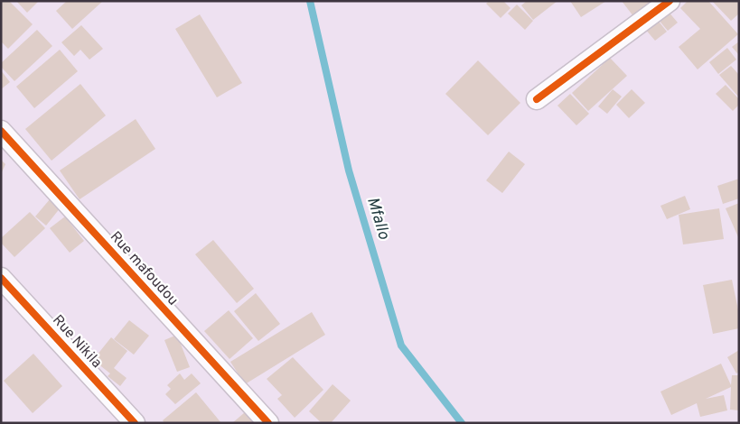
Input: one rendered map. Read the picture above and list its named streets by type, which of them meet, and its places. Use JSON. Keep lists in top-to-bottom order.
{
  "streets": {
    "street": ["Rue mafoudou", "Rue Nikila"]
  },
  "water": ["Mfallo"]
}
